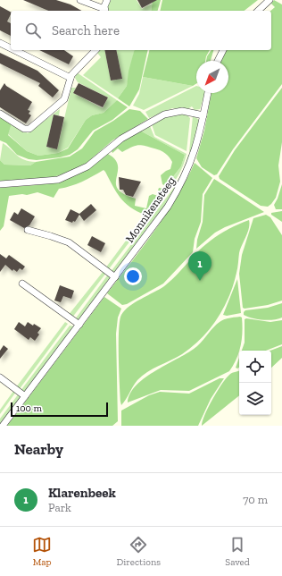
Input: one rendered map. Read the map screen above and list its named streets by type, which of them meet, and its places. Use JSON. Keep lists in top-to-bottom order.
{
  "streets": {
    "street": ["Monnikensteeg"]
  },
  "scale_bar": "100 m",
  "north": "bottom left",
  "page": {
    "search": "Search here",
    "pins": "1",
    "scale": "100 m",
    "heading": "Nearby",
    "list": [
      {
        "mark": "1",
        "name": "Klarenbeek",
        "note": "Park",
        "value": "70 m"
      }
    ],
    "nav": ["Map", "Directions", "Saved"]
  }
}
